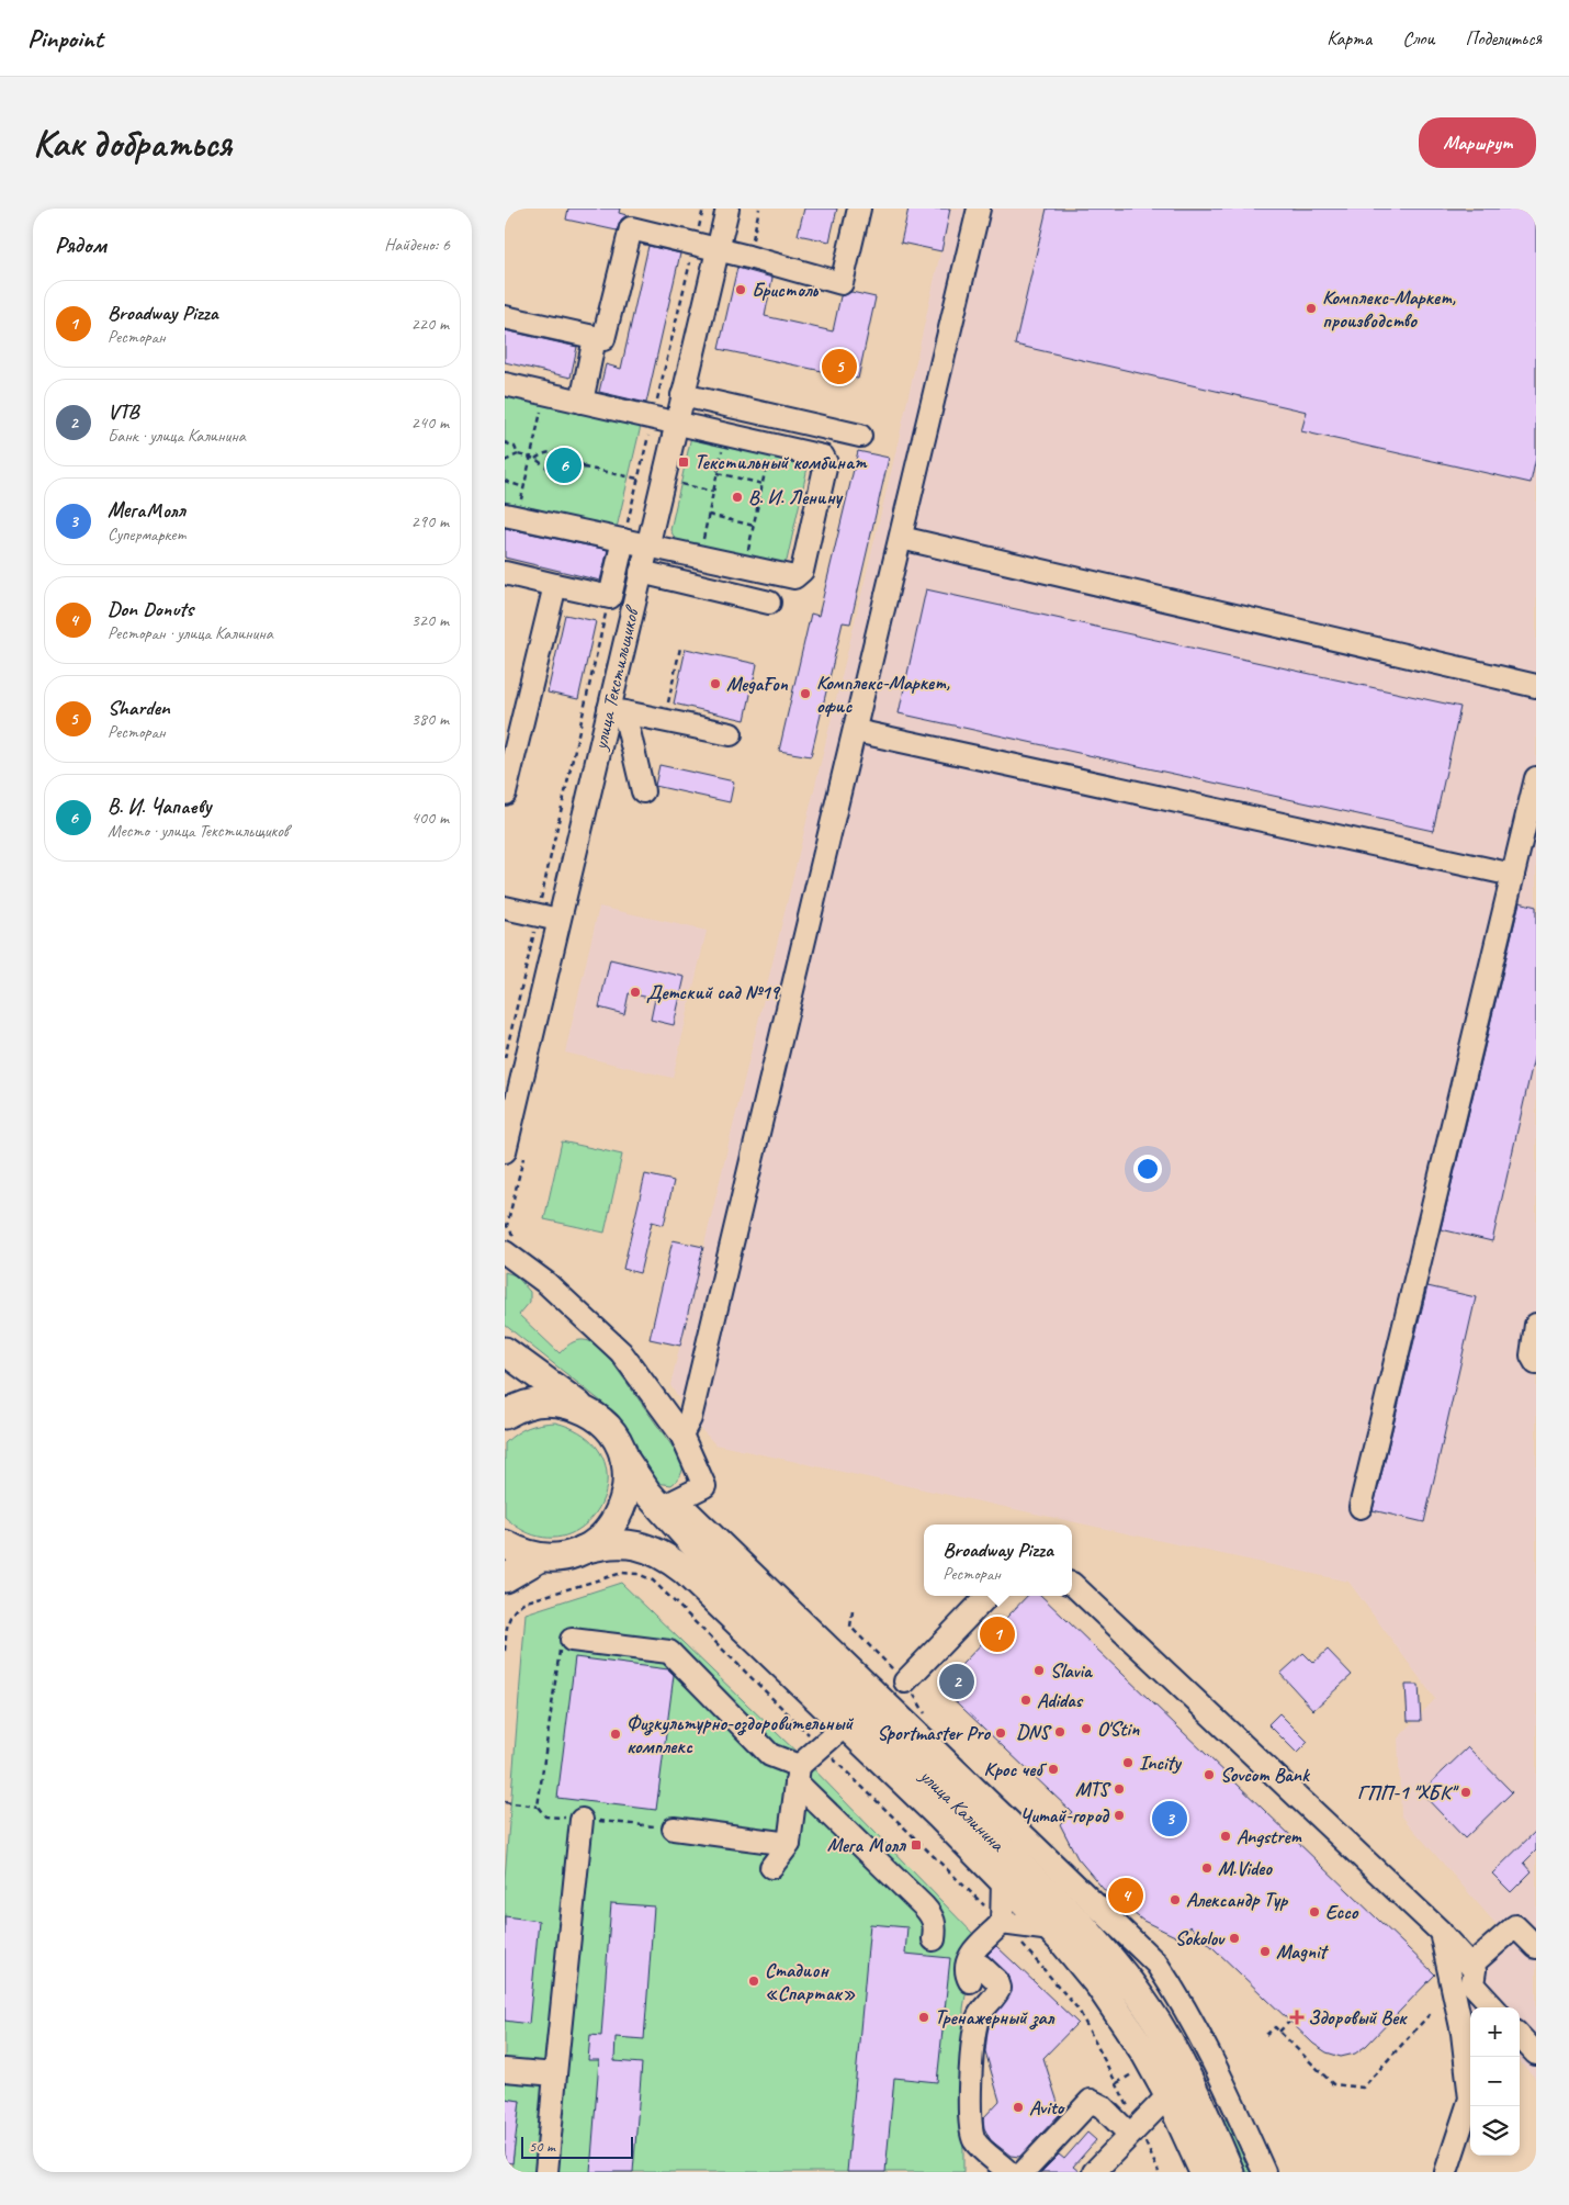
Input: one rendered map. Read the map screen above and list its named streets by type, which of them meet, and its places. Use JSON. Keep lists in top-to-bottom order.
{
  "streets": {
    "main road": ["улица Калинина"],
    "street": ["улица Текстильщиков"]
  },
  "places": {
    "other": [
      "Бристоль",
      "Комплекс-Маркет, производство",
      "В. И. Ленину",
      "MegaFon",
      "Комплекс-Маркет, офис",
      "Детский сад №19",
      "Slavia",
      "Adidas",
      "O'Stin",
      "DNS",
      "Sportmaster Pro",
      "Физкультурно-оздоровительный комплекс",
      "Incity",
      "Крос чеб",
      "Sovcom Bank",
      "MTS",
      "ГПП-1 \"ХБК\"",
      "Читай-город",
      "Angstrem",
      "M.Video",
      "Александр Тур",
      "Ecco",
      "Sokolov",
      "Magnit",
      "Стадион «Спартак»",
      "Тренажерный зал",
      "Avito"
    ],
    "transit": ["Текстильный комбинат", "Мега Молл"],
    "health": ["Здоровый Век"]
  },
  "scale_bar": "50 m",
  "page": {
    "header": "Pinpoint",
    "nav": ["Карта", "Слои", "Поделиться"],
    "buttons": "Маршрут",
    "title": "Как добраться",
    "heading": ["Рядом", "Найдено: 6"],
    "list": [
      {
        "mark": "1",
        "name": "Broadway Pizza",
        "note": "Ресторан",
        "value": "220 m"
      },
      {
        "mark": "2",
        "name": "VTB",
        "note": "Банк · улица Калинина",
        "value": "240 m"
      },
      {
        "mark": "3",
        "name": "МегаМолл",
        "note": "Супермаркет",
        "value": "290 m"
      },
      {
        "mark": "4",
        "name": "Don Donuts",
        "note": "Ресторан · улица Калинина",
        "value": "320 m"
      },
      {
        "mark": "5",
        "name": "Sharden",
        "note": "Ресторан",
        "value": "380 m"
      },
      {
        "mark": "6",
        "name": "В. И. Чапаеву",
        "note": "Место · улица Текстильщиков",
        "value": "400 m"
      }
    ],
    "pins": [
      "5",
      "6",
      "1",
      "2",
      "3",
      "4"
    ],
    "popup": ["Broadway Pizza", "Ресторан"],
    "map_buttons": ["+", "−"],
    "scale": "50 m"
  }
}
